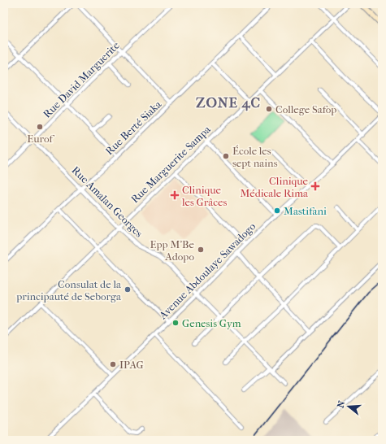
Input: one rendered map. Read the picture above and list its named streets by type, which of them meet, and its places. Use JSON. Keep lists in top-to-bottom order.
{
  "streets": {
    "street": [
      "Rue David Marguerite",
      "Rue Berté Siaka",
      "Rue Marguerite Sampa",
      "Rue Amalan Georges",
      "Avenue Abdoulaye Sawadogo"
    ]
  },
  "crossings": [
    ["Rue David Marguerite", "Rue Amalan Georges"],
    ["Rue Berté Siaka", "Rue Amalan Georges"],
    ["Rue Marguerite Sampa", "Rue Amalan Georges"],
    ["Rue Amalan Georges", "Avenue Abdoulaye Sawadogo"]
  ],
  "districts": ["ZONE 4C"],
  "places": {
    "other": [
      "College Safop",
      "Eurof",
      "École les sept nains",
      "Mastifani",
      "Epp M'Be Adopo",
      "Consulat de la principauté de Seborga",
      "Genesis Gym",
      "IPAG"
    ],
    "health": ["Clinique Médicale Rima", "Clinique les Grâces"]
  },
  "north": "left"
}
